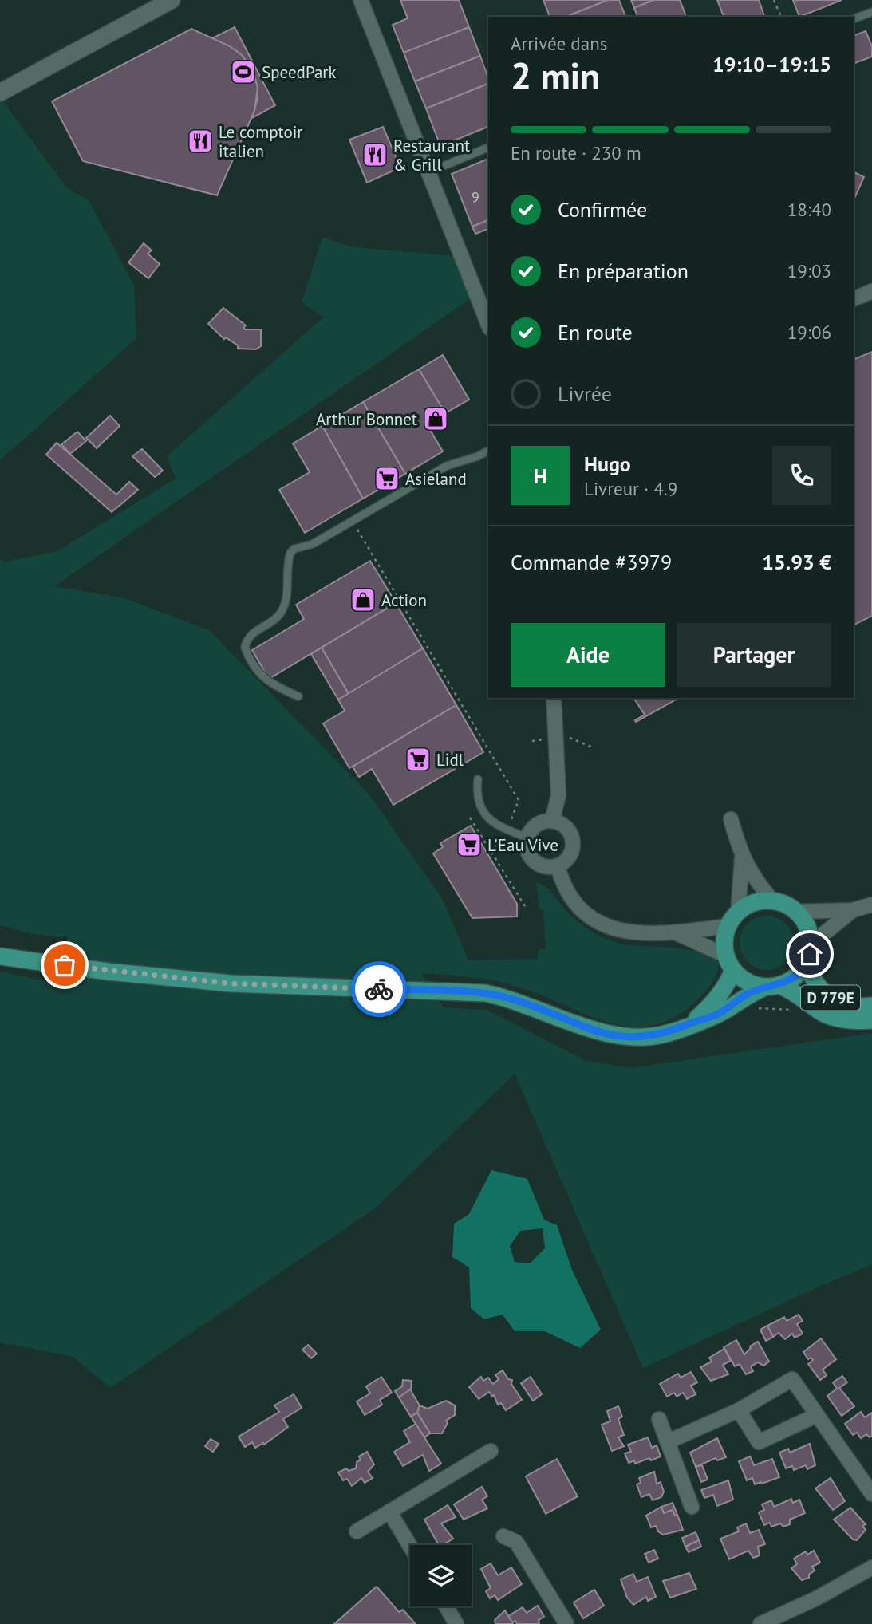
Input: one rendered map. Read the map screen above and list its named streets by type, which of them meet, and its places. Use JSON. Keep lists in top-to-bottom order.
{
  "streets": {
    "main road": ["D 779E"]
  },
  "places": {
    "sports": ["SpeedPark"],
    "restaurant": ["Le comptoir italien", "Restaurant & Grill"],
    "shop": ["Arthur Bonnet", "Action"],
    "supermarket": ["Asieland", "Lidl", "L'Eau Vive"]
  },
  "house_numbers": ["9"],
  "page": {
    "heading": ["2 min", "Arrivée dans", "19:10–19:15"],
    "panel": [
      "Hugo",
      "Livreur · 4.9",
      "Commande #3979",
      "15.93 €"
    ],
    "bar": "En route · 230 m",
    "list": [
      ["Confirmée", "18:40"],
      ["En préparation", "19:03"],
      ["En route", "19:06"],
      "Livrée"
    ],
    "round": "H",
    "buttons": ["Aide", "Partager"]
  }
}
